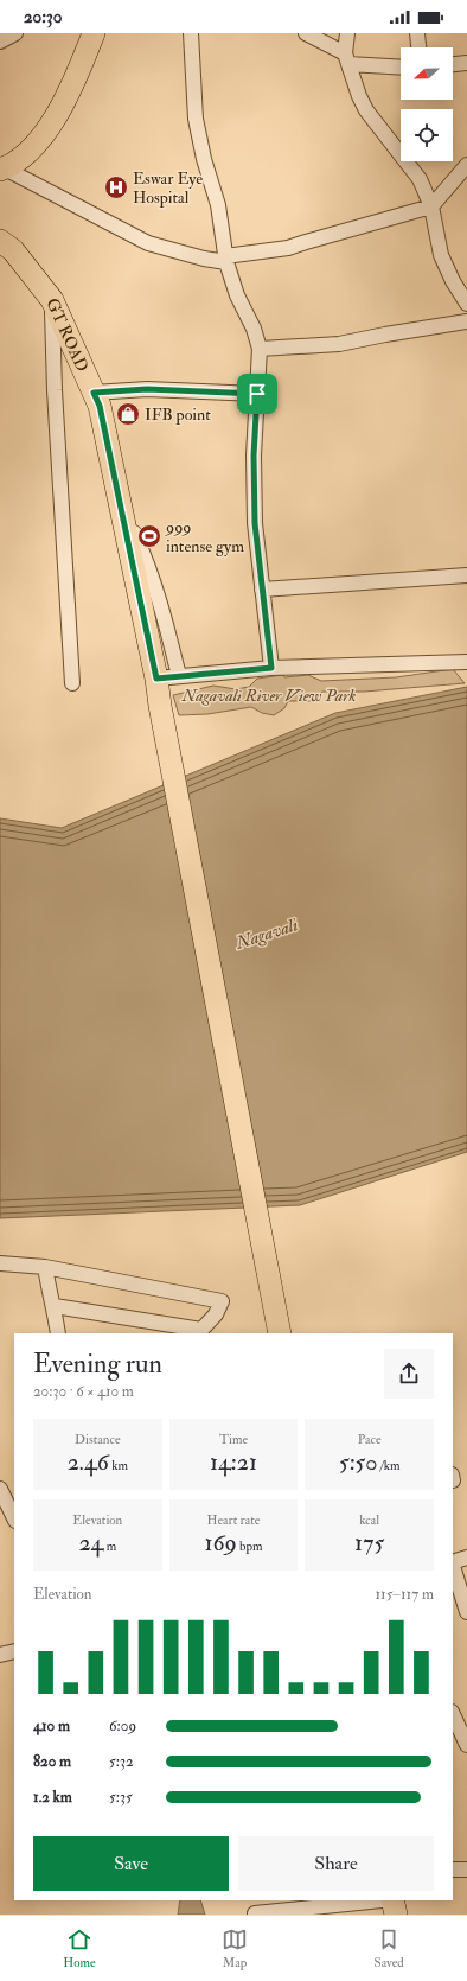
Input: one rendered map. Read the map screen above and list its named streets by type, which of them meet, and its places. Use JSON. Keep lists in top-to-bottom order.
{
  "streets": {
    "main road": ["GT ROAD"]
  },
  "water": ["Nagavali"],
  "parks": ["Nagavali River View Park"],
  "places": {
    "hospital": ["Eswar Eye Hospital"],
    "shop": ["IFB point"],
    "sports": ["999 intense gym"]
  },
  "north": "left",
  "page": {
    "status": "20:30",
    "heading": ["Evening run", "20:30 · 6 × 410 m"],
    "stats": [
      ["Distance", "2.46 km"],
      ["Time", "14:21"],
      ["Pace", "5:50 /km"],
      ["Elevation", "24 m"],
      ["Heart rate", "169 bpm"],
      ["kcal", "175"]
    ],
    "chart": ["Elevation", "115–117 m"],
    "list": [
      {
        "name": "410 m",
        "note": "6:09"
      },
      {
        "name": "820 m",
        "note": "5:32"
      },
      {
        "name": "1.2 km",
        "note": "5:35"
      }
    ],
    "buttons": ["Save", "Share"],
    "tabs": ["Home", "Map", "Saved"]
  }
}
